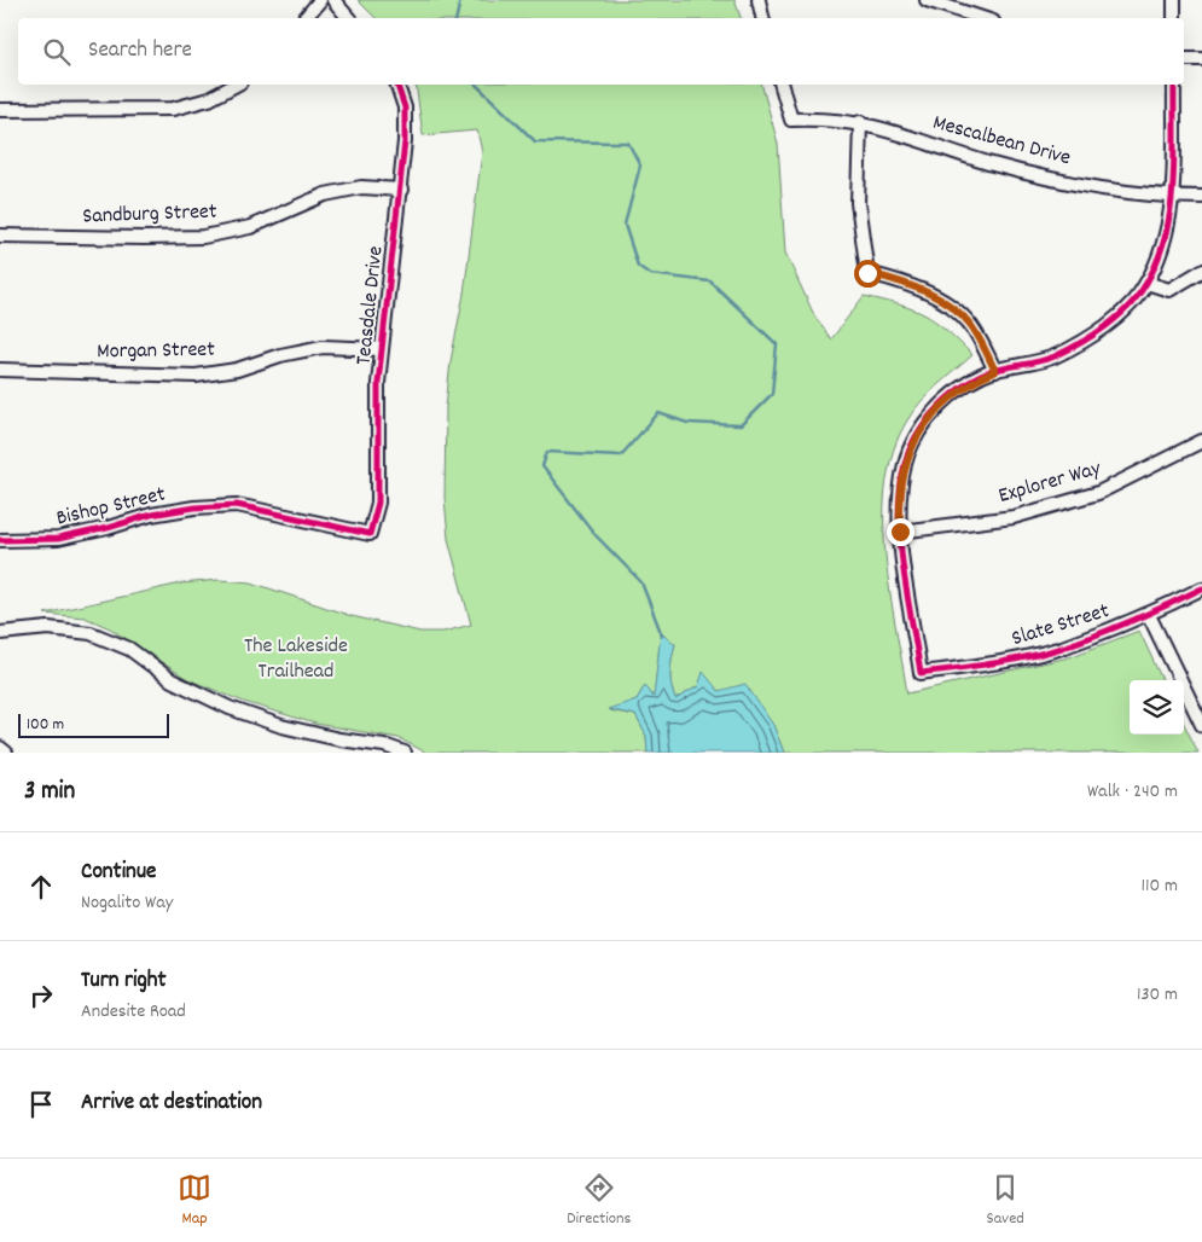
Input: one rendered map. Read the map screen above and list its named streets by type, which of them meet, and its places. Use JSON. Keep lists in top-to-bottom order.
{
  "streets": {
    "street": [
      "Mescalbean Drive",
      "Sandburg Street",
      "Teasdale Drive",
      "Morgan Street",
      "Explorer Way",
      "Bishop Street",
      "Slate Street"
    ]
  },
  "crossings": [
    ["Sandburg Street", "Teasdale Drive"],
    ["Teasdale Drive", "Morgan Street"],
    ["Teasdale Drive", "Bishop Street"],
    ["Explorer Way", "Slate Street"]
  ],
  "parks": ["The Lakeside Trailhead"],
  "scale_bar": "100 m",
  "page": {
    "search": "Search here",
    "scale": "100 m",
    "heading": ["3 min", "Walk · 240 m"],
    "list": [
      ["Continue", "Nogalito Way", "110 m"],
      ["Turn right", "Andesite Road", "130 m"],
      "Arrive at destination"
    ],
    "nav": ["Map", "Directions", "Saved"]
  }
}
